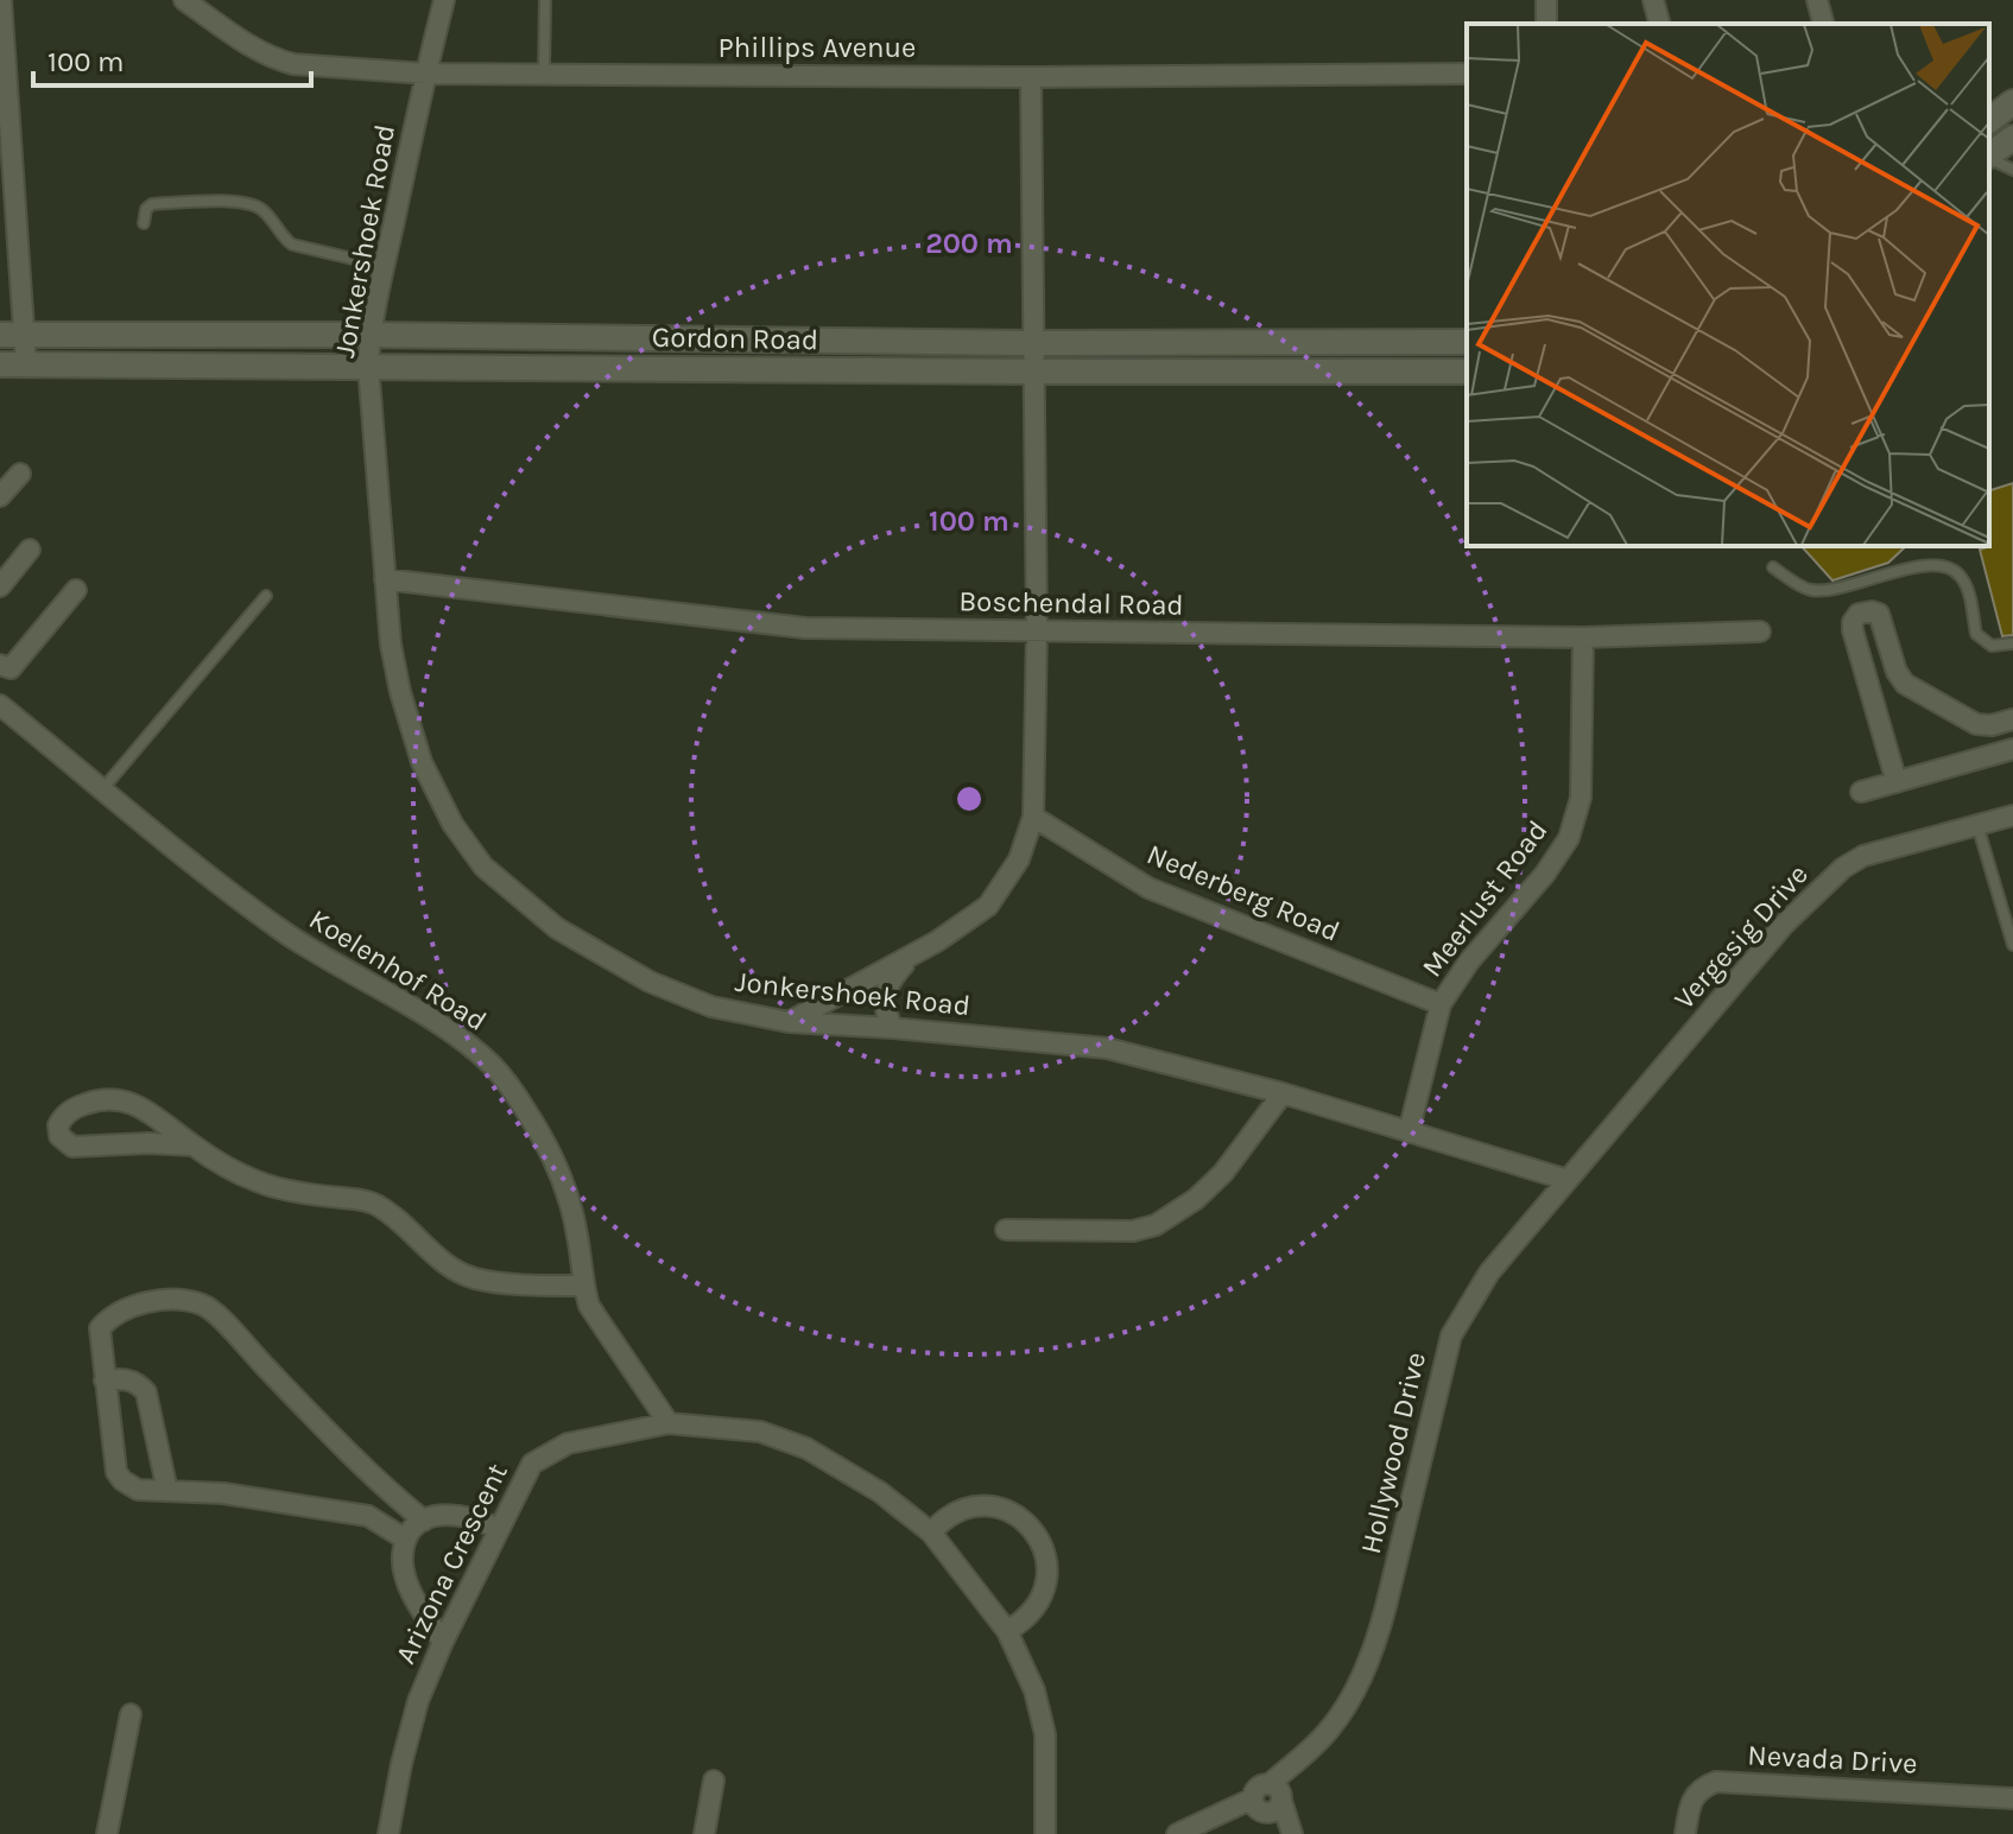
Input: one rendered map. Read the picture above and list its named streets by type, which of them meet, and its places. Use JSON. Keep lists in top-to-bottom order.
{
  "streets": {
    "street": [
      "Phillips Avenue",
      "Jonkershoek Road",
      "Gordon Road",
      "Boschendal Road",
      "Nederberg Road",
      "Meerlust Road",
      "Vergesig Drive",
      "Koelenhof Road",
      "Hollywood Drive",
      "Arizona Crescent",
      "Nevada Drive"
    ]
  },
  "crossings": [
    ["Phillips Avenue", "Jonkershoek Road"],
    ["Jonkershoek Road", "Gordon Road"],
    ["Jonkershoek Road", "Boschendal Road"],
    ["Jonkershoek Road", "Meerlust Road"],
    ["Jonkershoek Road", "Vergesig Drive"],
    ["Jonkershoek Road", "Hollywood Drive"],
    ["Boschendal Road", "Meerlust Road"],
    ["Nederberg Road", "Meerlust Road"],
    ["Vergesig Drive", "Hollywood Drive"],
    ["Koelenhof Road", "Arizona Crescent"]
  ],
  "scale_bar": "100 m",
  "rings": ["200 m", "100 m"]
}
